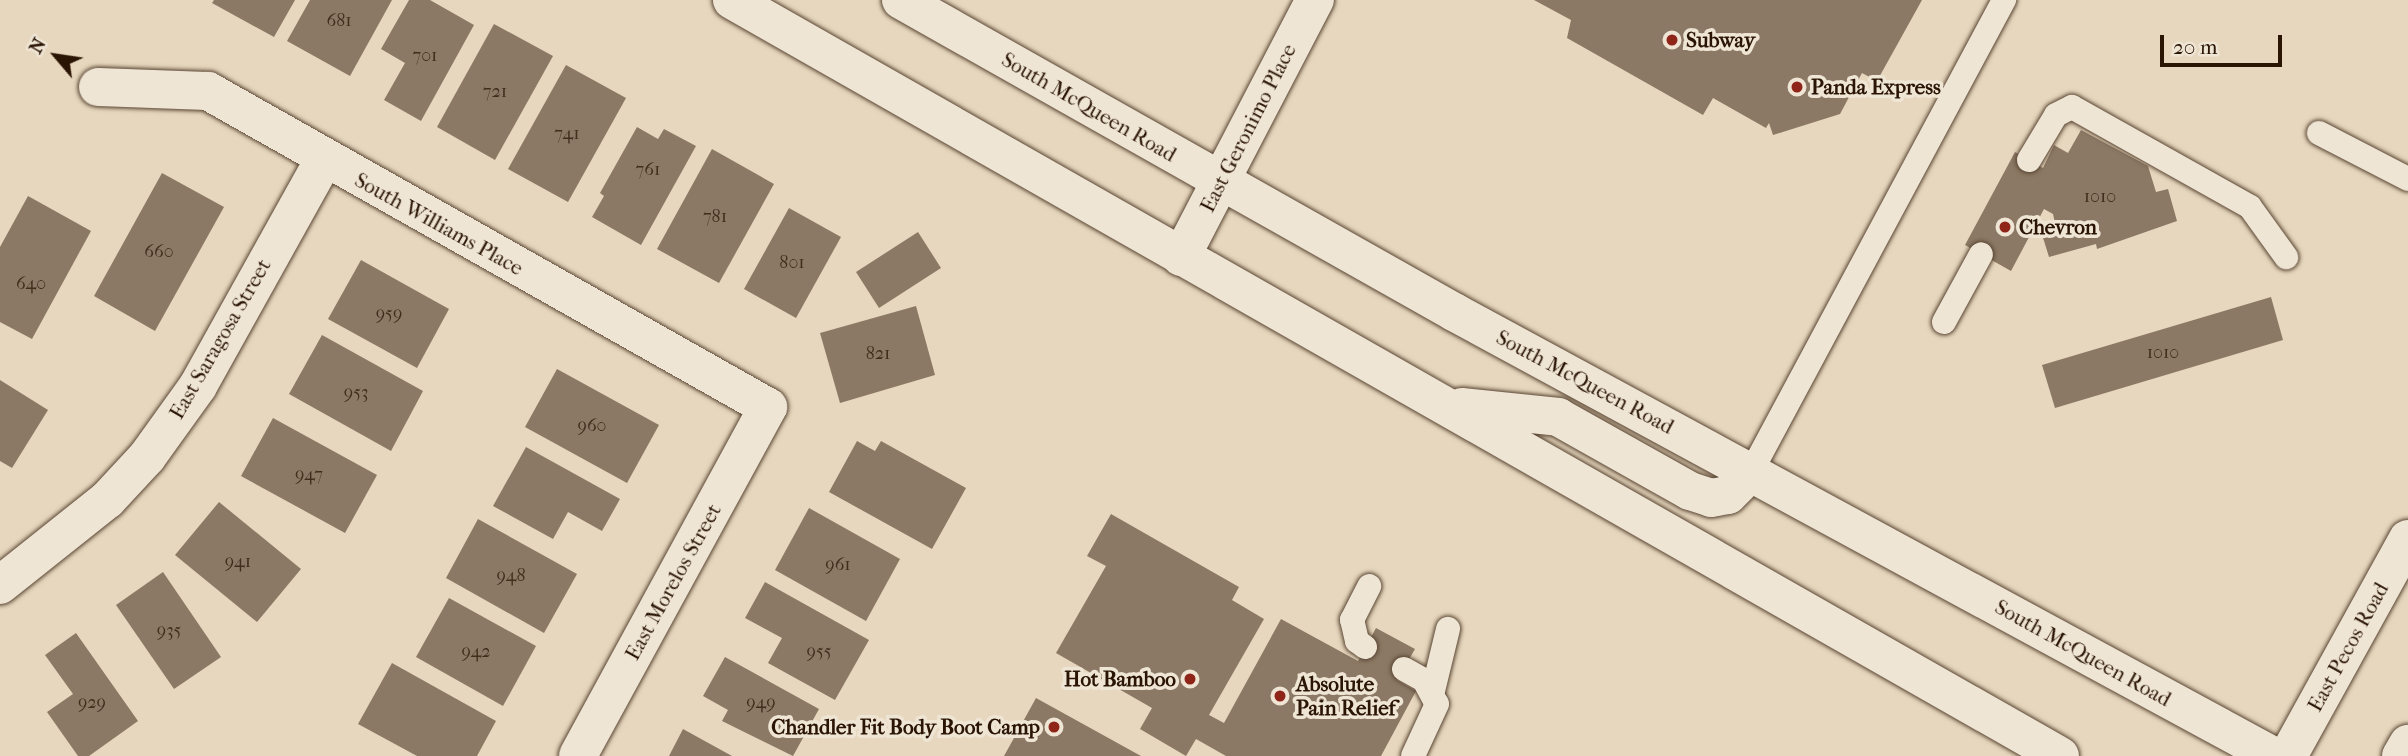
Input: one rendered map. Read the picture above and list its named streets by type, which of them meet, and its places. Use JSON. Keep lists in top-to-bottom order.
{
  "streets": {
    "main road": [
      "South McQueen Road",
      "East Geronimo Place",
      "South Williams Place",
      "East Saragosa Street",
      "East Morelos Street",
      "East Pecos Road"
    ]
  },
  "crossings": [
    ["South McQueen Road", "East Geronimo Place"],
    ["South Williams Place", "East Saragosa Street"],
    ["South Williams Place", "East Morelos Street"]
  ],
  "places": [
    "Subway",
    "Panda Express",
    "Chevron",
    "Hot Bamboo",
    "Absolute Pain Relief",
    "Chandler Fit Body Boot Camp"
  ],
  "house_numbers": [
    "681",
    "701",
    "721",
    "741",
    "761",
    "1010",
    "781",
    "660",
    "801",
    "640",
    "959",
    "1010",
    "821",
    "953",
    "960",
    "947",
    "941",
    "961",
    "948",
    "935",
    "942",
    "955",
    "929",
    "949"
  ],
  "scale_bar": "20 m",
  "north": "top left"
}
